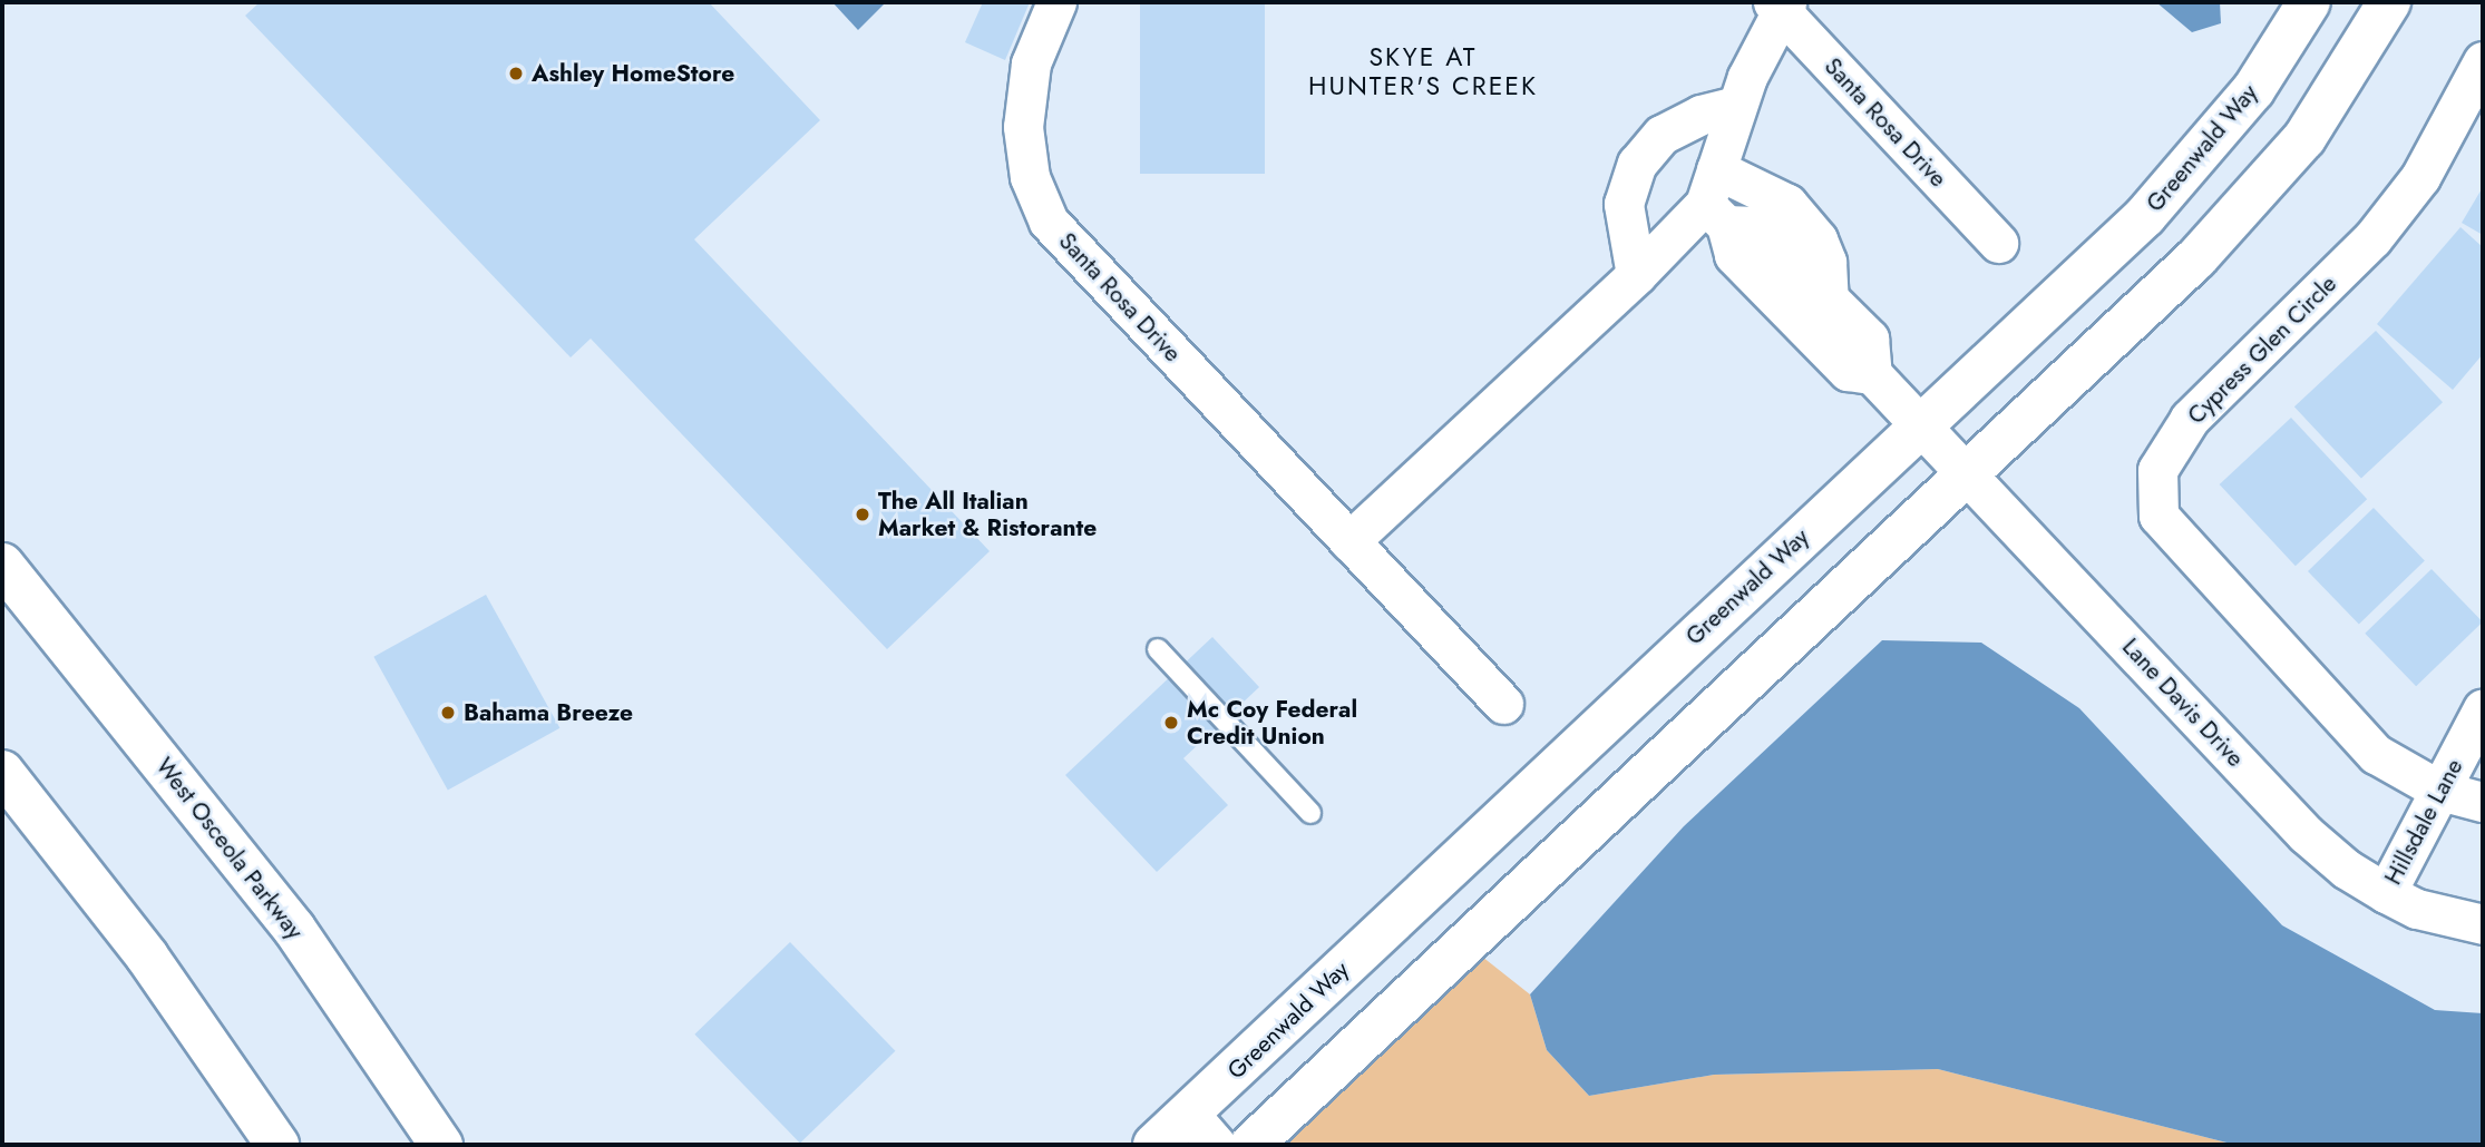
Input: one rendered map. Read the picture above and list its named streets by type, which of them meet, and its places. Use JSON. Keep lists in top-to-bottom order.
{
  "streets": {
    "street": [
      "Santa Rosa Drive",
      "Greenwald Way",
      "Cypress Glen Circle",
      "Lane Davis Drive",
      "Hillsdale Lane",
      "West Osceola Parkway"
    ]
  },
  "crossings": [
    ["Greenwald Way", "Lane Davis Drive"],
    ["Cypress Glen Circle", "Hillsdale Lane"],
    ["Lane Davis Drive", "Hillsdale Lane"]
  ],
  "districts": ["SKYE AT HUNTER'S CREEK"],
  "places": [
    "Ashley HomeStore",
    "The All Italian Market & Ristorante",
    "Bahama Breeze",
    "Mc Coy Federal Credit Union"
  ]
}
